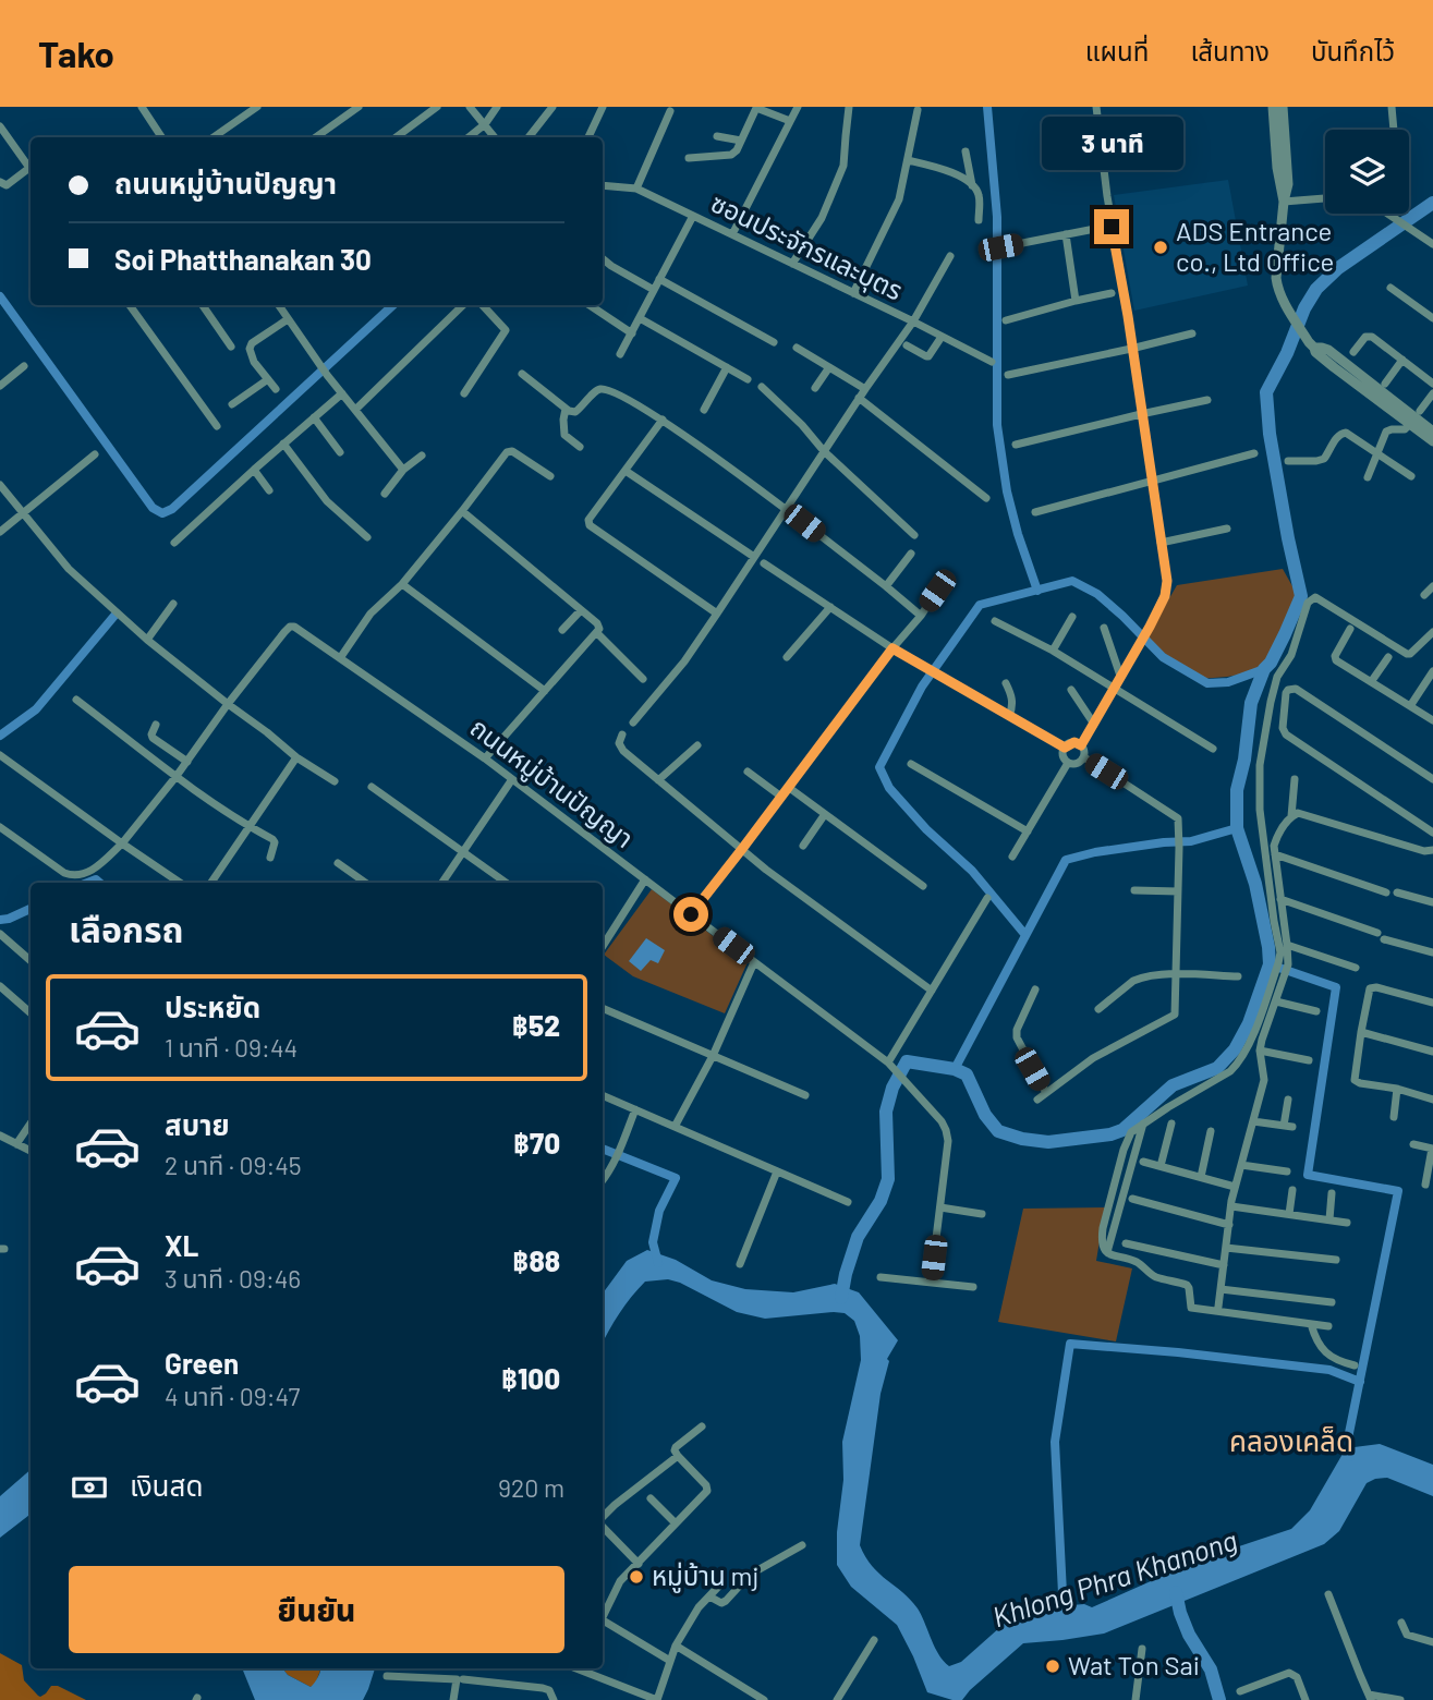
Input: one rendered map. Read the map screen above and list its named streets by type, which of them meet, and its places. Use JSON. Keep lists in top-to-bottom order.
{
  "streets": {
    "street": ["ซอนประจักรและบุตร", "ถนนหมู่บ้านปัญญา"]
  },
  "districts": ["คลองเคล็ด"],
  "water": ["Khlong Phra Khanong"],
  "places": ["ADS Entrance co., Ltd Office", "หมู่บ้าน mj", "Wat Ton Sai"],
  "page": {
    "header": "Tako",
    "nav": ["แผนที่", "เส้นทาง", "บันทึกไว้"],
    "bubble": "3 นาที",
    "banner": ["ถนนหมู่บ้านปัญญา", "Soi Phatthanakan 30"],
    "heading": "เลือกรถ",
    "list": [
      {
        "name": "ประหยัด",
        "note": "1 นาที · 09:44",
        "value": "฿52"
      },
      {
        "name": "สบาย",
        "note": "2 นาที · 09:45",
        "value": "฿70"
      },
      {
        "name": "XL",
        "note": "3 นาที · 09:46",
        "value": "฿88"
      },
      {
        "name": "Green",
        "note": "4 นาที · 09:47",
        "value": "฿100"
      }
    ],
    "pay": ["เงินสด", "920 m"],
    "buttons": "ยืนยัน"
  }
}
